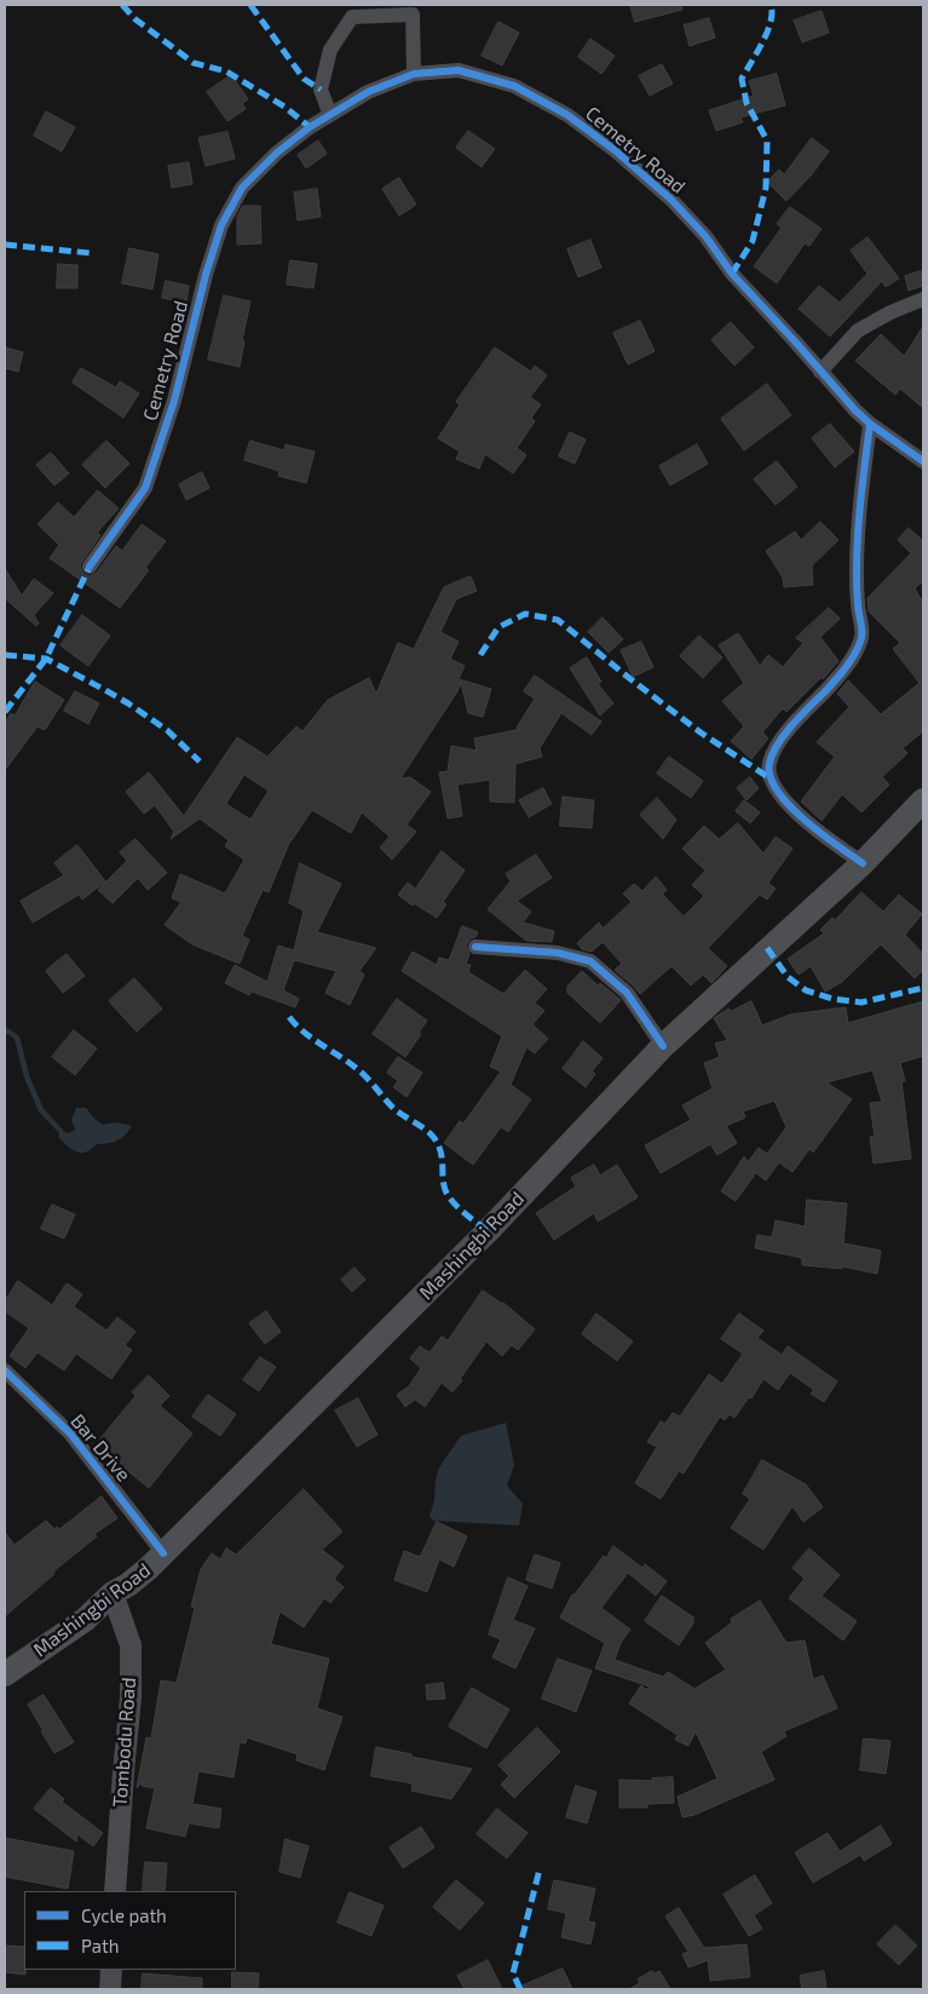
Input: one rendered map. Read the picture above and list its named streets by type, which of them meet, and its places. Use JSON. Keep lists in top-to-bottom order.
{
  "streets": {
    "main road": ["Mashingbi Road", "Tombodu Road"],
    "street": ["Cemetry Road", "Bar Drive"]
  },
  "crossings": [
    ["Mashingbi Road", "Bar Drive"],
    ["Mashingbi Road", "Tombodu Road"]
  ],
  "legend": ["Cycle path", "Path"]
}
